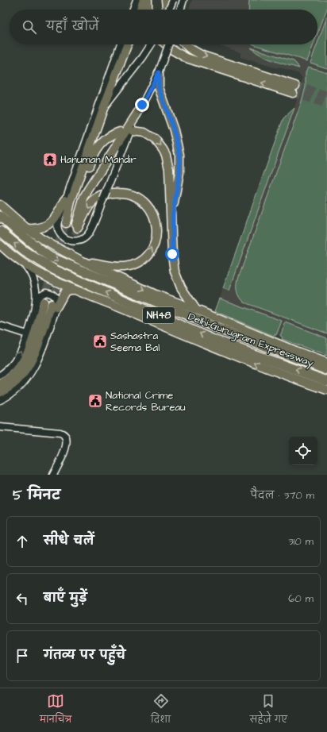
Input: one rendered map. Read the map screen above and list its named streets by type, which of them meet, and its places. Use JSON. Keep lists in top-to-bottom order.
{
  "streets": {
    "highway": ["NH48", "Delhi-Gurugram Expressway"]
  },
  "places": {
    "temple": ["Hanuman Mandir"],
    "public building": ["Sashastra Seema Bal", "National Crime Records Bureau"]
  },
  "page": {
    "search": "यहाँ खोजें",
    "heading": ["5 मिनट", "पैदल · 370 m"],
    "list": [
      ["सीधे चलें", "310 m"],
      ["बाएँ मुड़ें", "60 m"],
      "गंतव्य पर पहुँचे"
    ],
    "nav": ["मानचित्र", "दिशा", "सहेजे गए"]
  }
}
